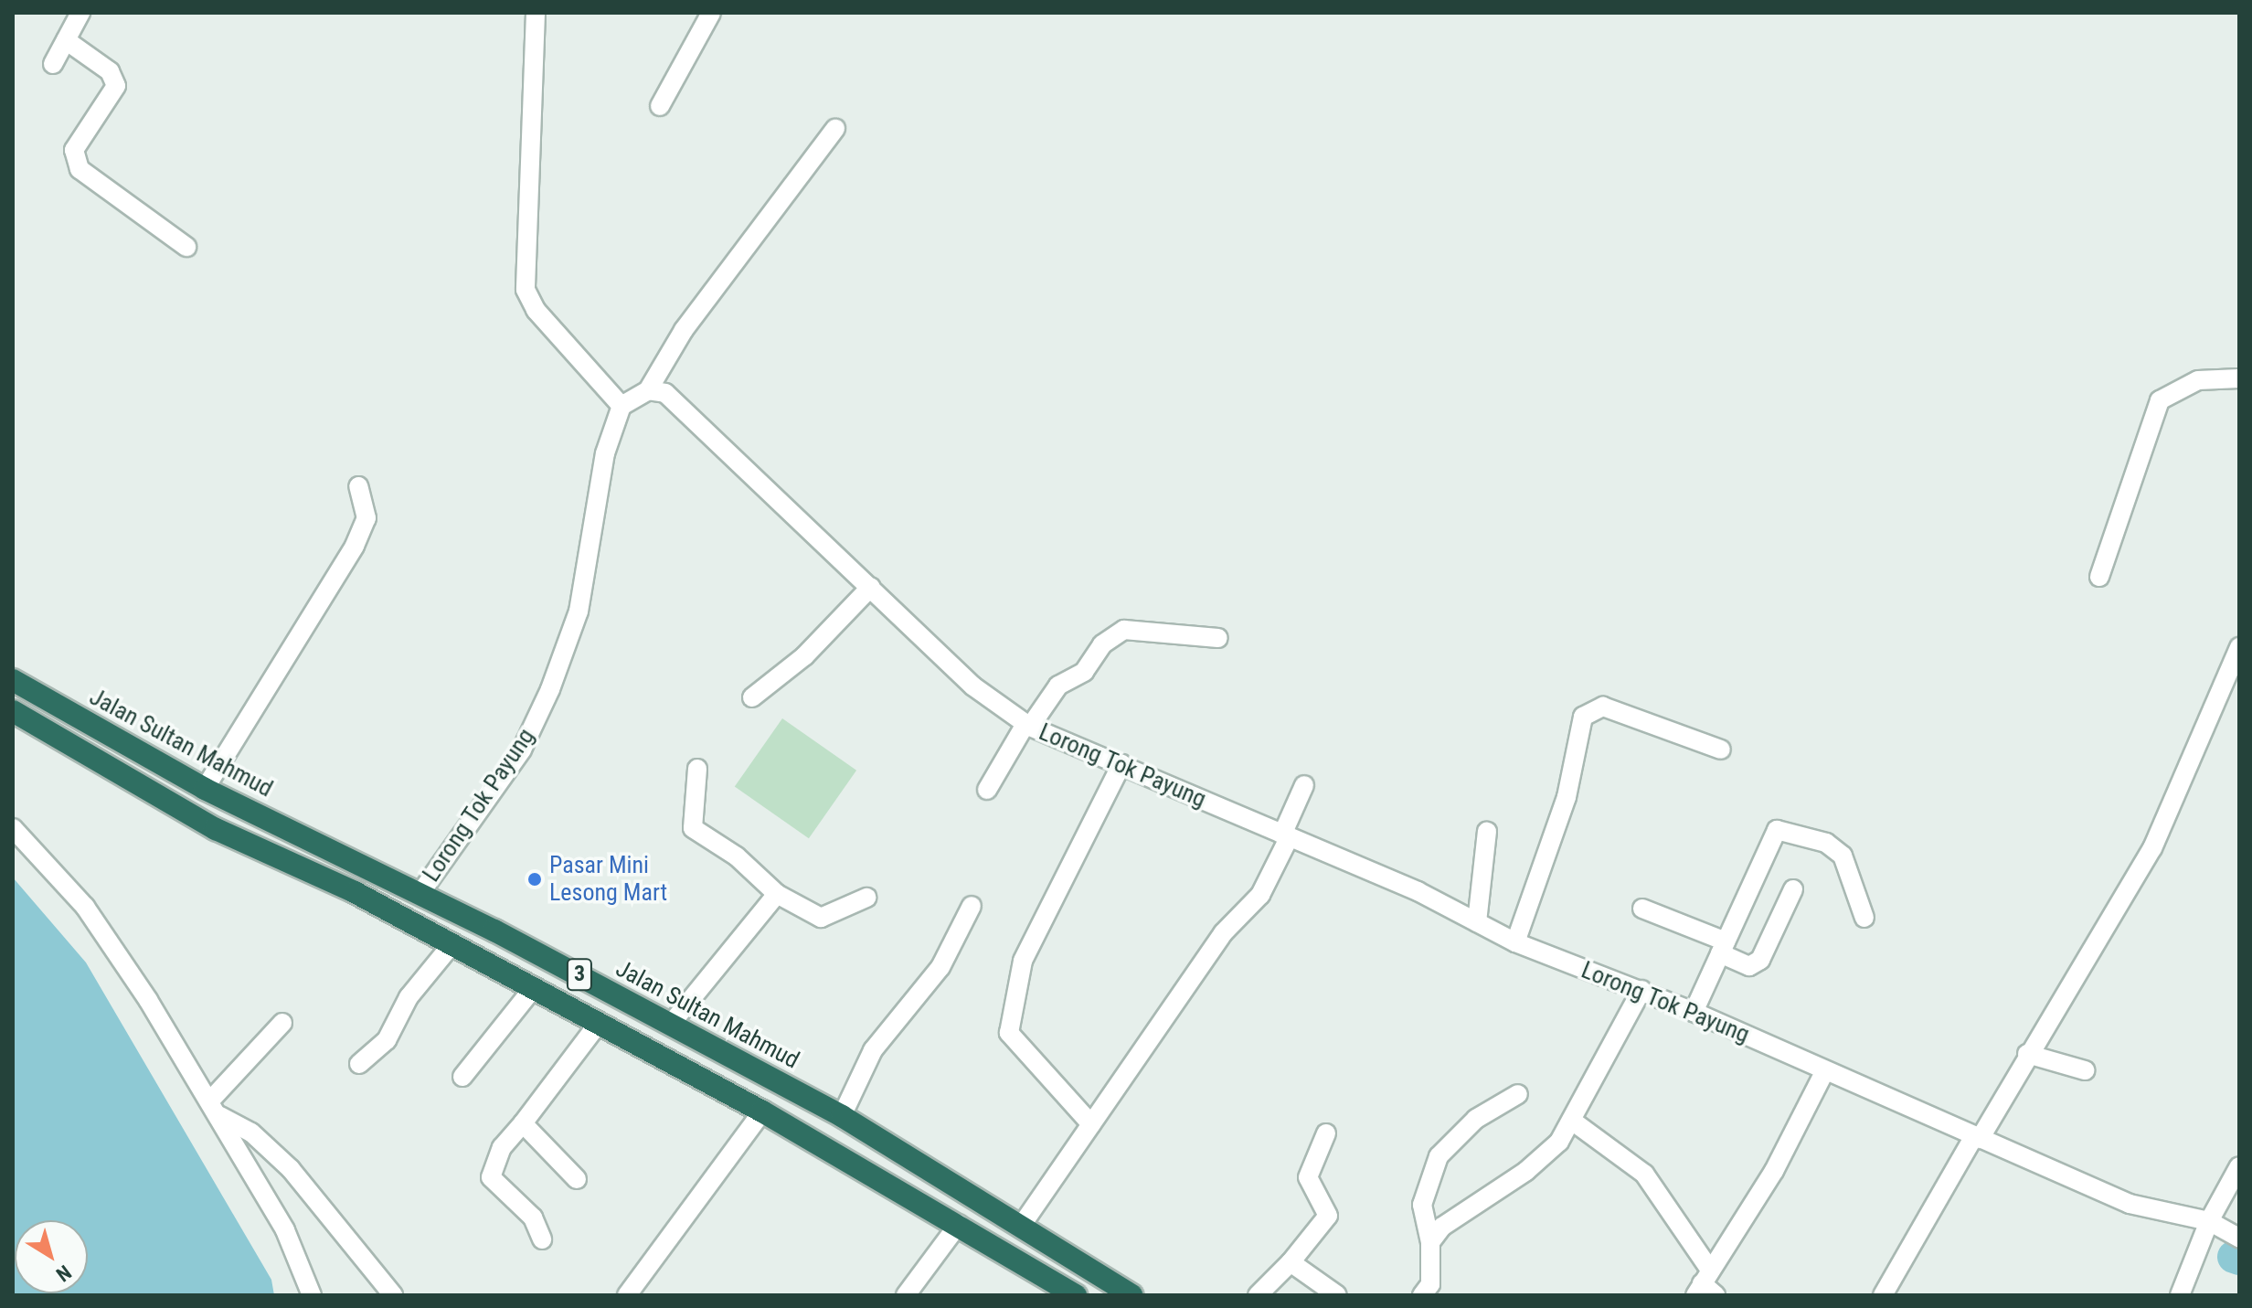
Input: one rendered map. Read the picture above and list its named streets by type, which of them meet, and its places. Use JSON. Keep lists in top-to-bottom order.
{
  "streets": {
    "highway": ["Jalan Sultan Mahmud", "3"],
    "street": ["Lorong Tok Payung"]
  },
  "crossings": [
    ["Jalan Sultan Mahmud", "Lorong Tok Payung"]
  ],
  "places": ["Pasar Mini Lesong Mart"],
  "north": "bottom right"
}
